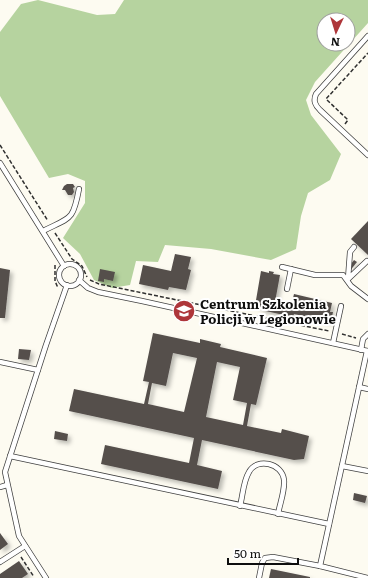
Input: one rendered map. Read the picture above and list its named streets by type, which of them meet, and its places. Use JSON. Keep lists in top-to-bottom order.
{
  "places": {
    "school or university": ["Centrum Szkolenia Policji w Legionowie"]
  },
  "scale_bar": "50 m",
  "north": "bottom"
}
